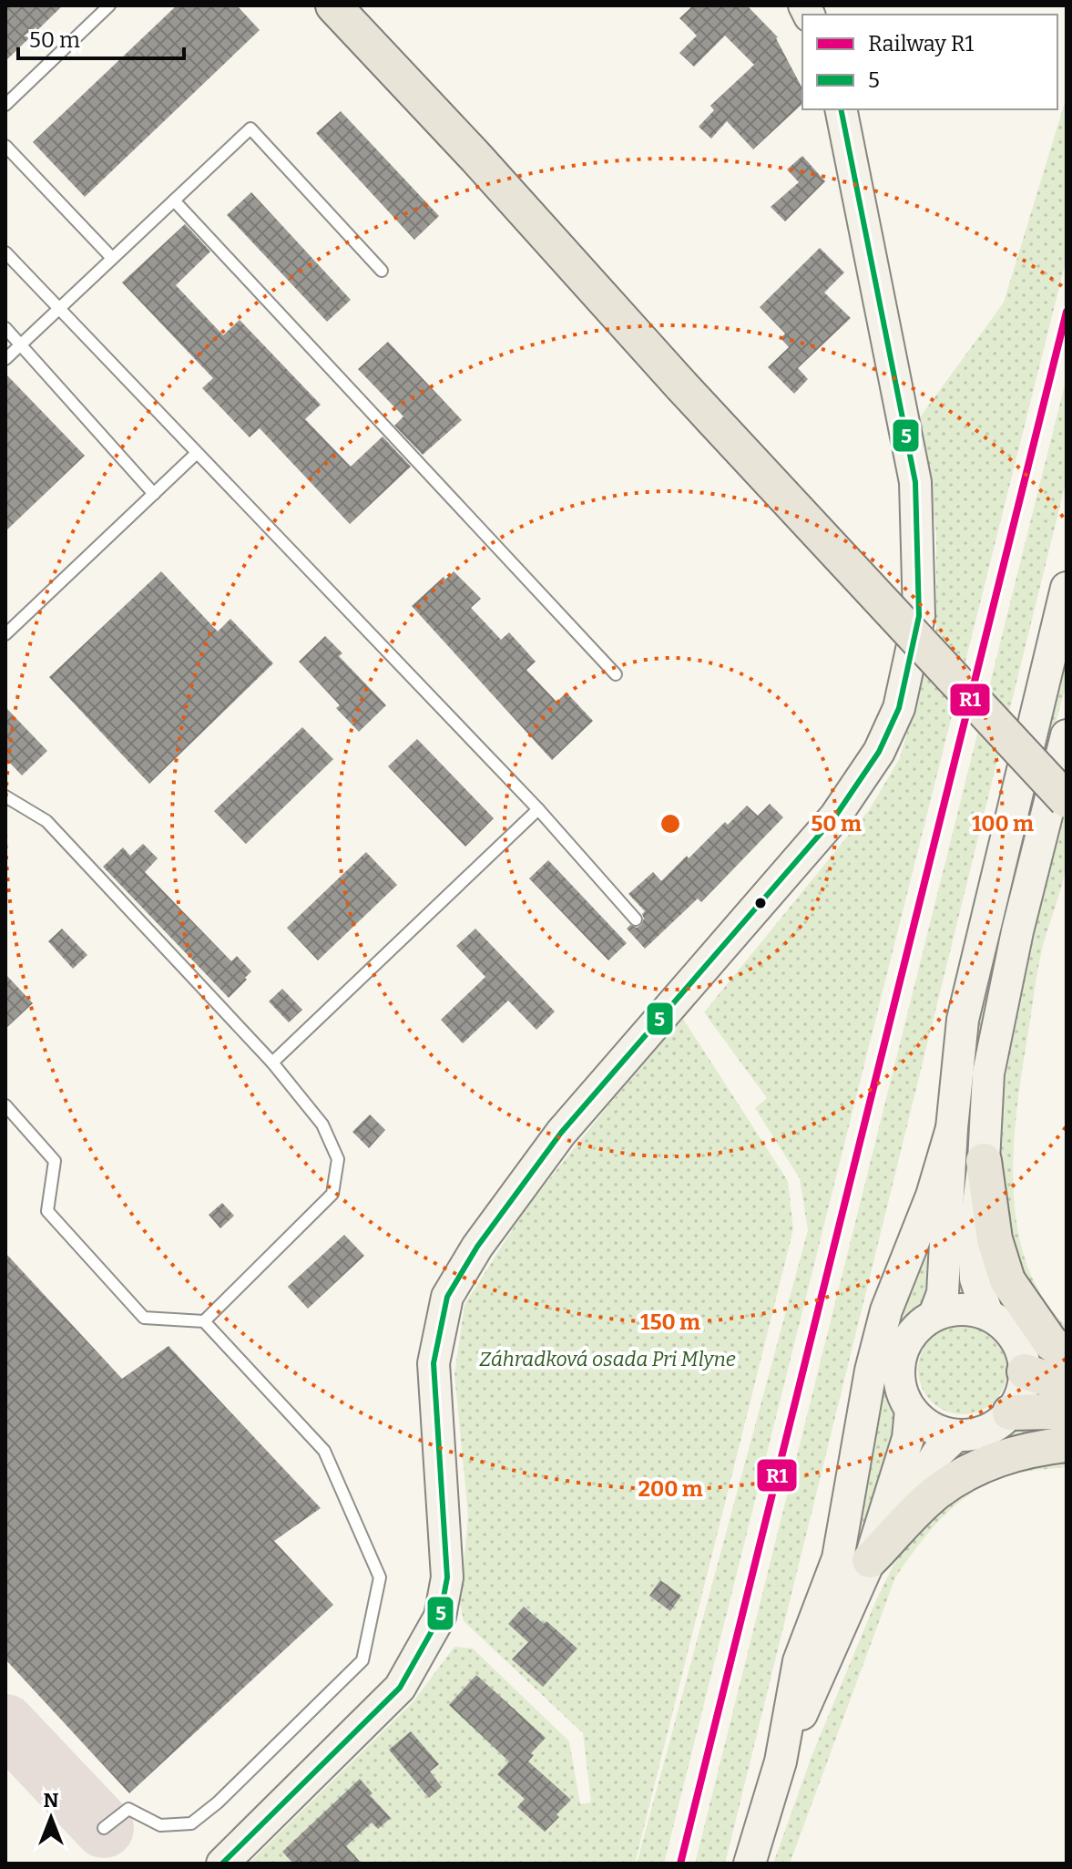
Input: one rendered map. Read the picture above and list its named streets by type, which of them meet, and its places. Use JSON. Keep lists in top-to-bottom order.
{
  "parks": ["Záhradková osada Pri Mlyne"],
  "lines": ["transit line 5", "rail line R1"],
  "legend": ["Railway R1", "5"],
  "scale_bar": "50 m",
  "north": "top",
  "rings": [
    "50 m",
    "100 m",
    "150 m",
    "200 m"
  ]
}
